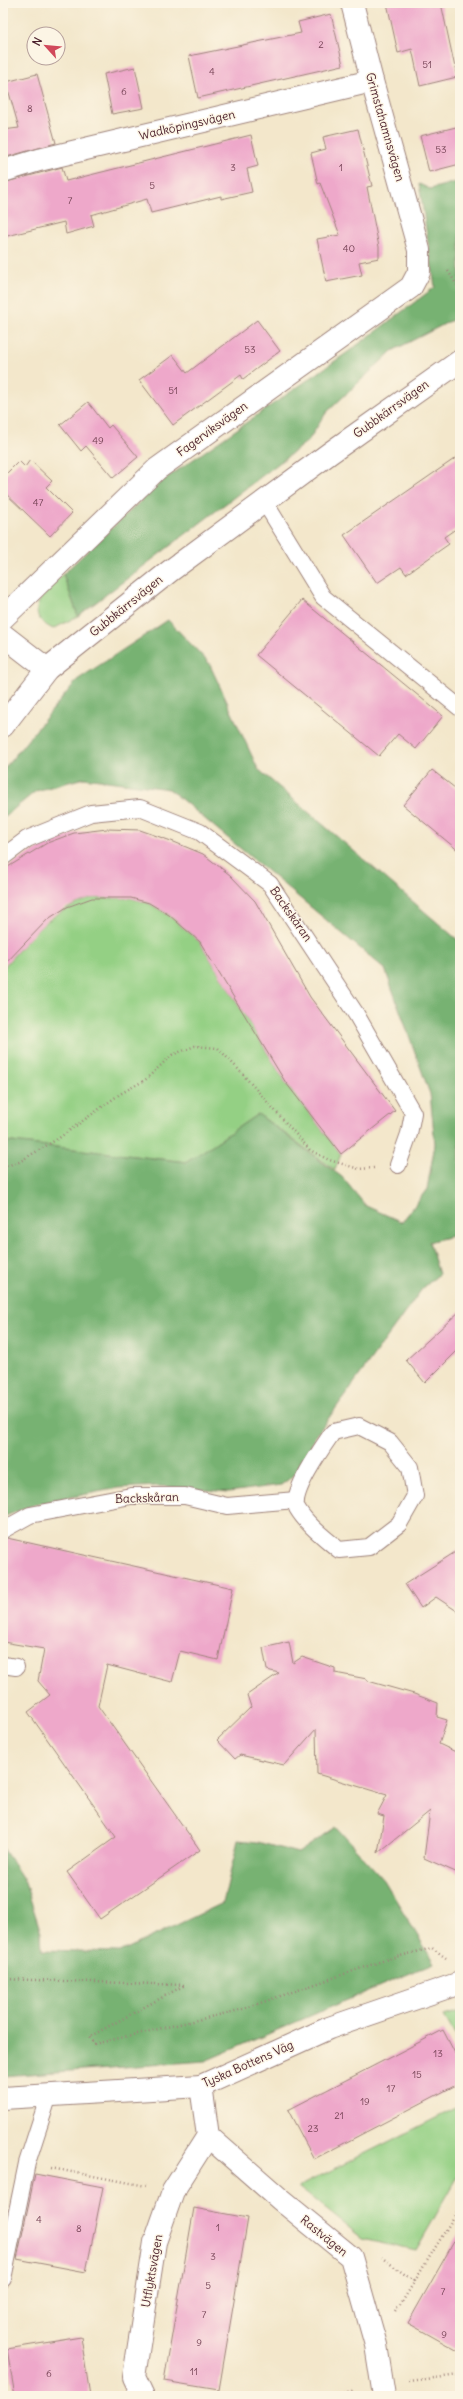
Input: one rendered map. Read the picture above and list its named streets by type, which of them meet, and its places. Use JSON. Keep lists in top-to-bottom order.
{
  "streets": {
    "street": [
      "Wadköpingsvägen",
      "Grimstahamnsvägen",
      "Gubbkärrsvägen",
      "Fagerviksvägen",
      "Tyska Bottens Väg",
      "Rastvägen",
      "Utflyktsvägen"
    ],
    "lane": ["Backskåran"]
  },
  "crossings": [
    ["Wadköpingsvägen", "Grimstahamnsvägen"],
    ["Grimstahamnsvägen", "Fagerviksvägen"],
    ["Rastvägen", "Utflyktsvägen"]
  ],
  "house_numbers": [
    "2",
    "51",
    "4",
    "6",
    "8",
    "53",
    "3",
    "1",
    "5",
    "7",
    "40",
    "53",
    "51",
    "49",
    "47",
    "13",
    "15",
    "17",
    "19",
    "21",
    "23",
    "4",
    "1",
    "8",
    "3",
    "5",
    "7",
    "7",
    "9",
    "9",
    "11",
    "6"
  ],
  "north": "top left"
}
